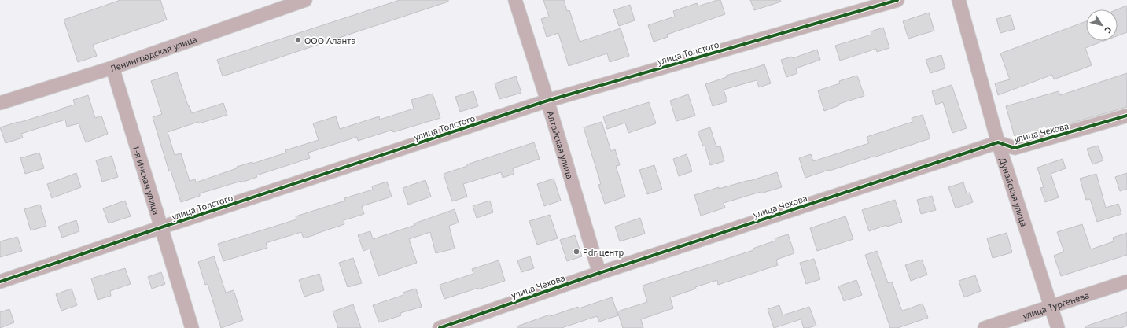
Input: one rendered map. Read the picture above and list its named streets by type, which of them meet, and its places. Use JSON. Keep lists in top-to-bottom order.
{
  "streets": {
    "street": [
      "улица Толстого",
      "Ленинградская улица",
      "улица Чехова",
      "Алтайская улица",
      "1-я Инская улица",
      "Дунайская улица",
      "улица Тургенева"
    ]
  },
  "crossings": [
    ["улица Толстого", "Алтайская улица"],
    ["улица Толстого", "1-я Инская улица"],
    ["Ленинградская улица", "1-я Инская улица"],
    ["улица Чехова", "Алтайская улица"],
    ["улица Чехова", "Дунайская улица"],
    ["Дунайская улица", "улица Тургенева"]
  ],
  "places": ["ООО Аланта", "Pdr центр"],
  "north": "bottom right"
}
